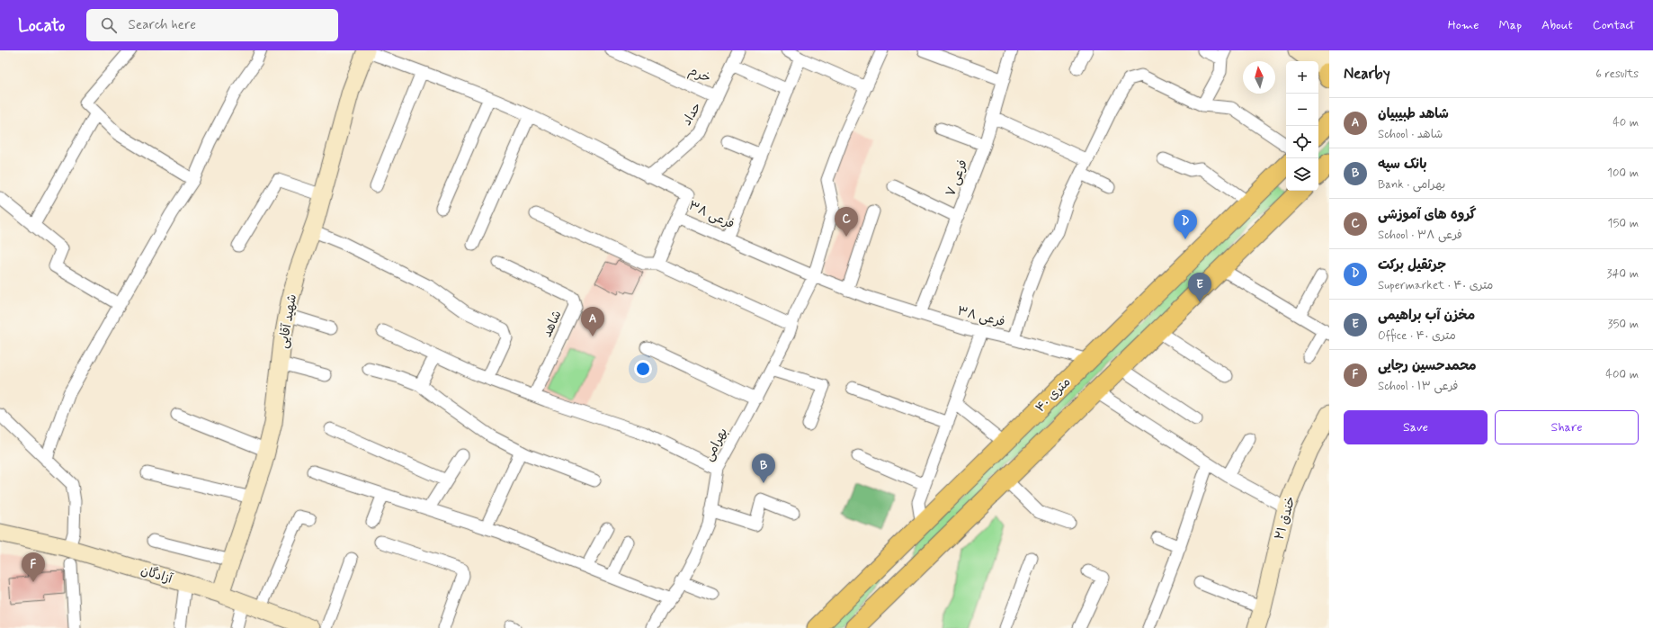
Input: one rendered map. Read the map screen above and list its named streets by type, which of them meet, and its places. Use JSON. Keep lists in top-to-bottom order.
{
  "streets": {
    "main road": ["۴۰ متری"],
    "street": [
      "خرم",
      "حداد",
      "فرعی ۷",
      "فرعی ۳۸",
      "شهید آقایی",
      "شاهد",
      "بهرامی",
      "۲۱ خندق",
      "آزادگان"
    ]
  },
  "crossings": [
    ["خرم", "حداد"],
    ["حداد", "فرعی ۳۸"],
    ["فرعی ۷", "فرعی ۳۸"],
    ["فرعی ۳۸", "شهید آقایی"],
    ["فرعی ۳۸", "۴۰ متری"],
    ["فرعی ۳۸", "بهرامی"],
    ["شهید آقایی", "آزادگان"]
  ],
  "north": "top",
  "page": {
    "header": "Locato",
    "search": "Search here",
    "nav": [
      "Home",
      "Map",
      "About",
      "Contact"
    ],
    "heading": ["Nearby", "6 results"],
    "map_buttons": ["+", "−"],
    "list": [
      {
        "mark": "A",
        "name": "شاهد طبیبیان",
        "note": "School · شاهد",
        "value": "40 m"
      },
      {
        "mark": "B",
        "name": "بانک سپه",
        "note": "Bank · بهرامی",
        "value": "100 m"
      },
      {
        "mark": "C",
        "name": "گروه های آموزشی",
        "note": "School · فرعی ۳۸",
        "value": "150 m"
      },
      {
        "mark": "D",
        "name": "جرثقیل برکت",
        "note": "Supermarket · ۴۰ متری",
        "value": "340 m"
      },
      {
        "mark": "E",
        "name": "مخزن آب براهیمی",
        "note": "Office · ۴۰ متری",
        "value": "350 m"
      },
      {
        "mark": "F",
        "name": "محمدحسین رجایی",
        "note": "School · فرعی ۱۳",
        "value": "400 m"
      }
    ],
    "pins": [
      "C",
      "D",
      "E",
      "A",
      "B",
      "F"
    ],
    "buttons": ["Save", "Share"]
  }
}
